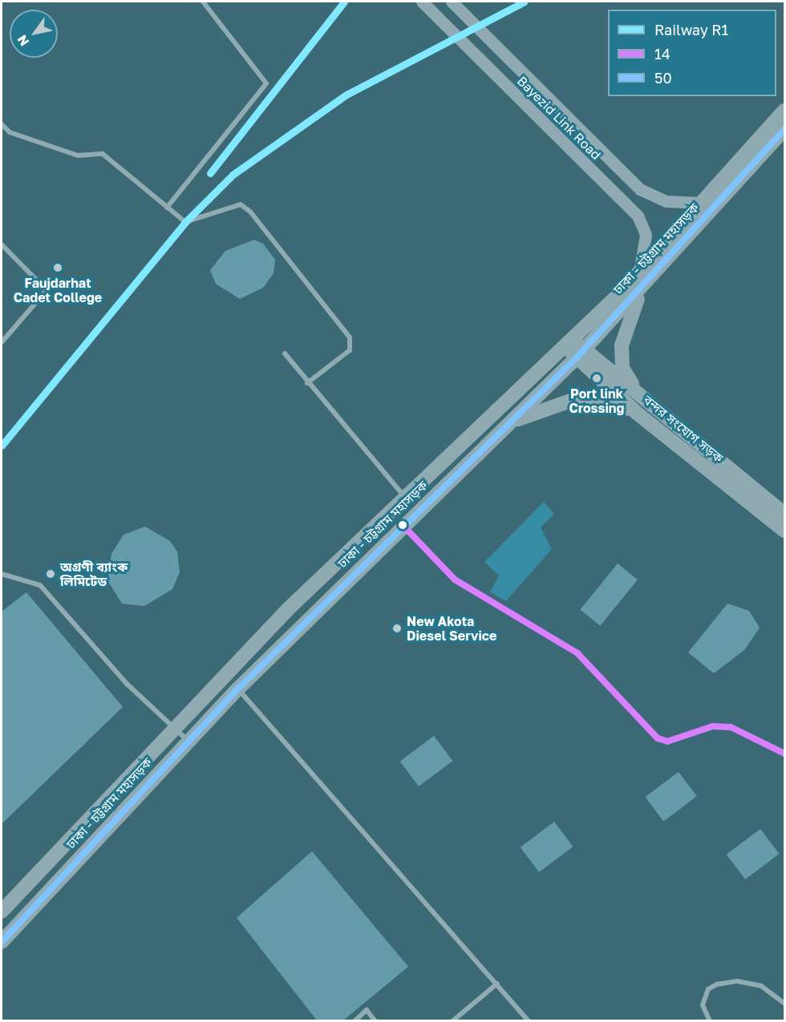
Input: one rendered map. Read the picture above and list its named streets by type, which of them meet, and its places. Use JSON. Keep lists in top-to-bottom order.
{
  "streets": {
    "highway": ["ঢাকা - চট্টগ্রাম মহাসড়ক", "বন্দর সংযোগ সড়ক"],
    "main road": ["Bayezid Link Road"]
  },
  "crossings": [
    ["Bayezid Link Road", "ঢাকা - চট্টগ্রাম মহাসড়ক"],
    ["ঢাকা - চট্টগ্রাম মহাসড়ক", "বন্দর সংযোগ সড়ক"]
  ],
  "places": [
    "Faujdarhat Cadet College",
    "Port link Crossing",
    "অগ্রণী ব্যাংক লিমিটেড",
    "New Akota Diesel Service"
  ],
  "lines": ["rail line R1", "transit line 50", "transit line 14"],
  "legend": ["Railway R1", "14", "50"],
  "north": "bottom left"
}
